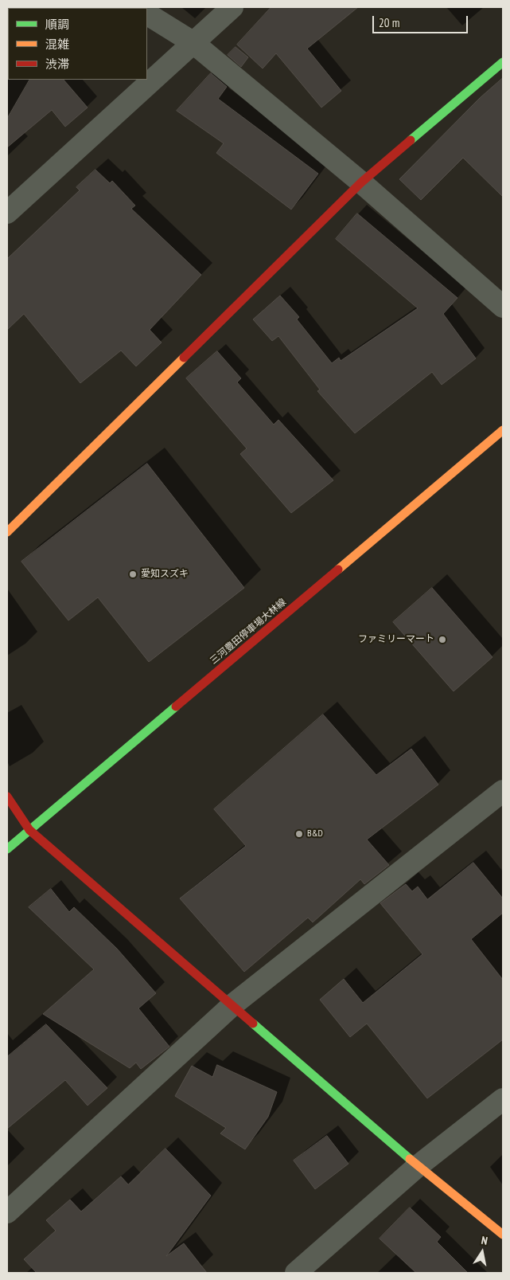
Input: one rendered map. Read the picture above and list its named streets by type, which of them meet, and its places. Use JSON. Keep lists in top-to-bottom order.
{
  "streets": {
    "street": ["三河豊田停車場大林線"]
  },
  "places": ["愛知スズキ", "ファミリーマート", "B&D"],
  "legend": ["順調", "混雑", "渋滞"],
  "scale_bar": "20 m",
  "north": "top"
}
